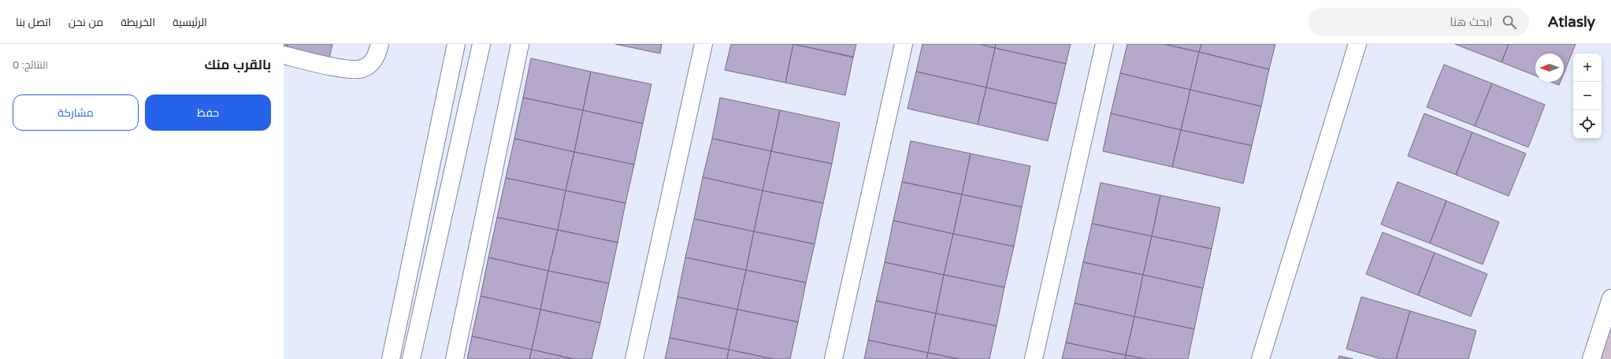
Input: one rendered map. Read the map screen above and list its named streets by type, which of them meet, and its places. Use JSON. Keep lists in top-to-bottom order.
{
  "north": "left",
  "page": {
    "header": "Atlasly",
    "search": "ابحث هنا",
    "nav": [
      "الرئيسية",
      "الخريطة",
      "من نحن",
      "اتصل بنا"
    ],
    "heading": ["بالقرب منك", "النتائج: 0"],
    "map_buttons": ["+", "−"],
    "buttons": ["حفظ", "مشاركة"]
  }
}
